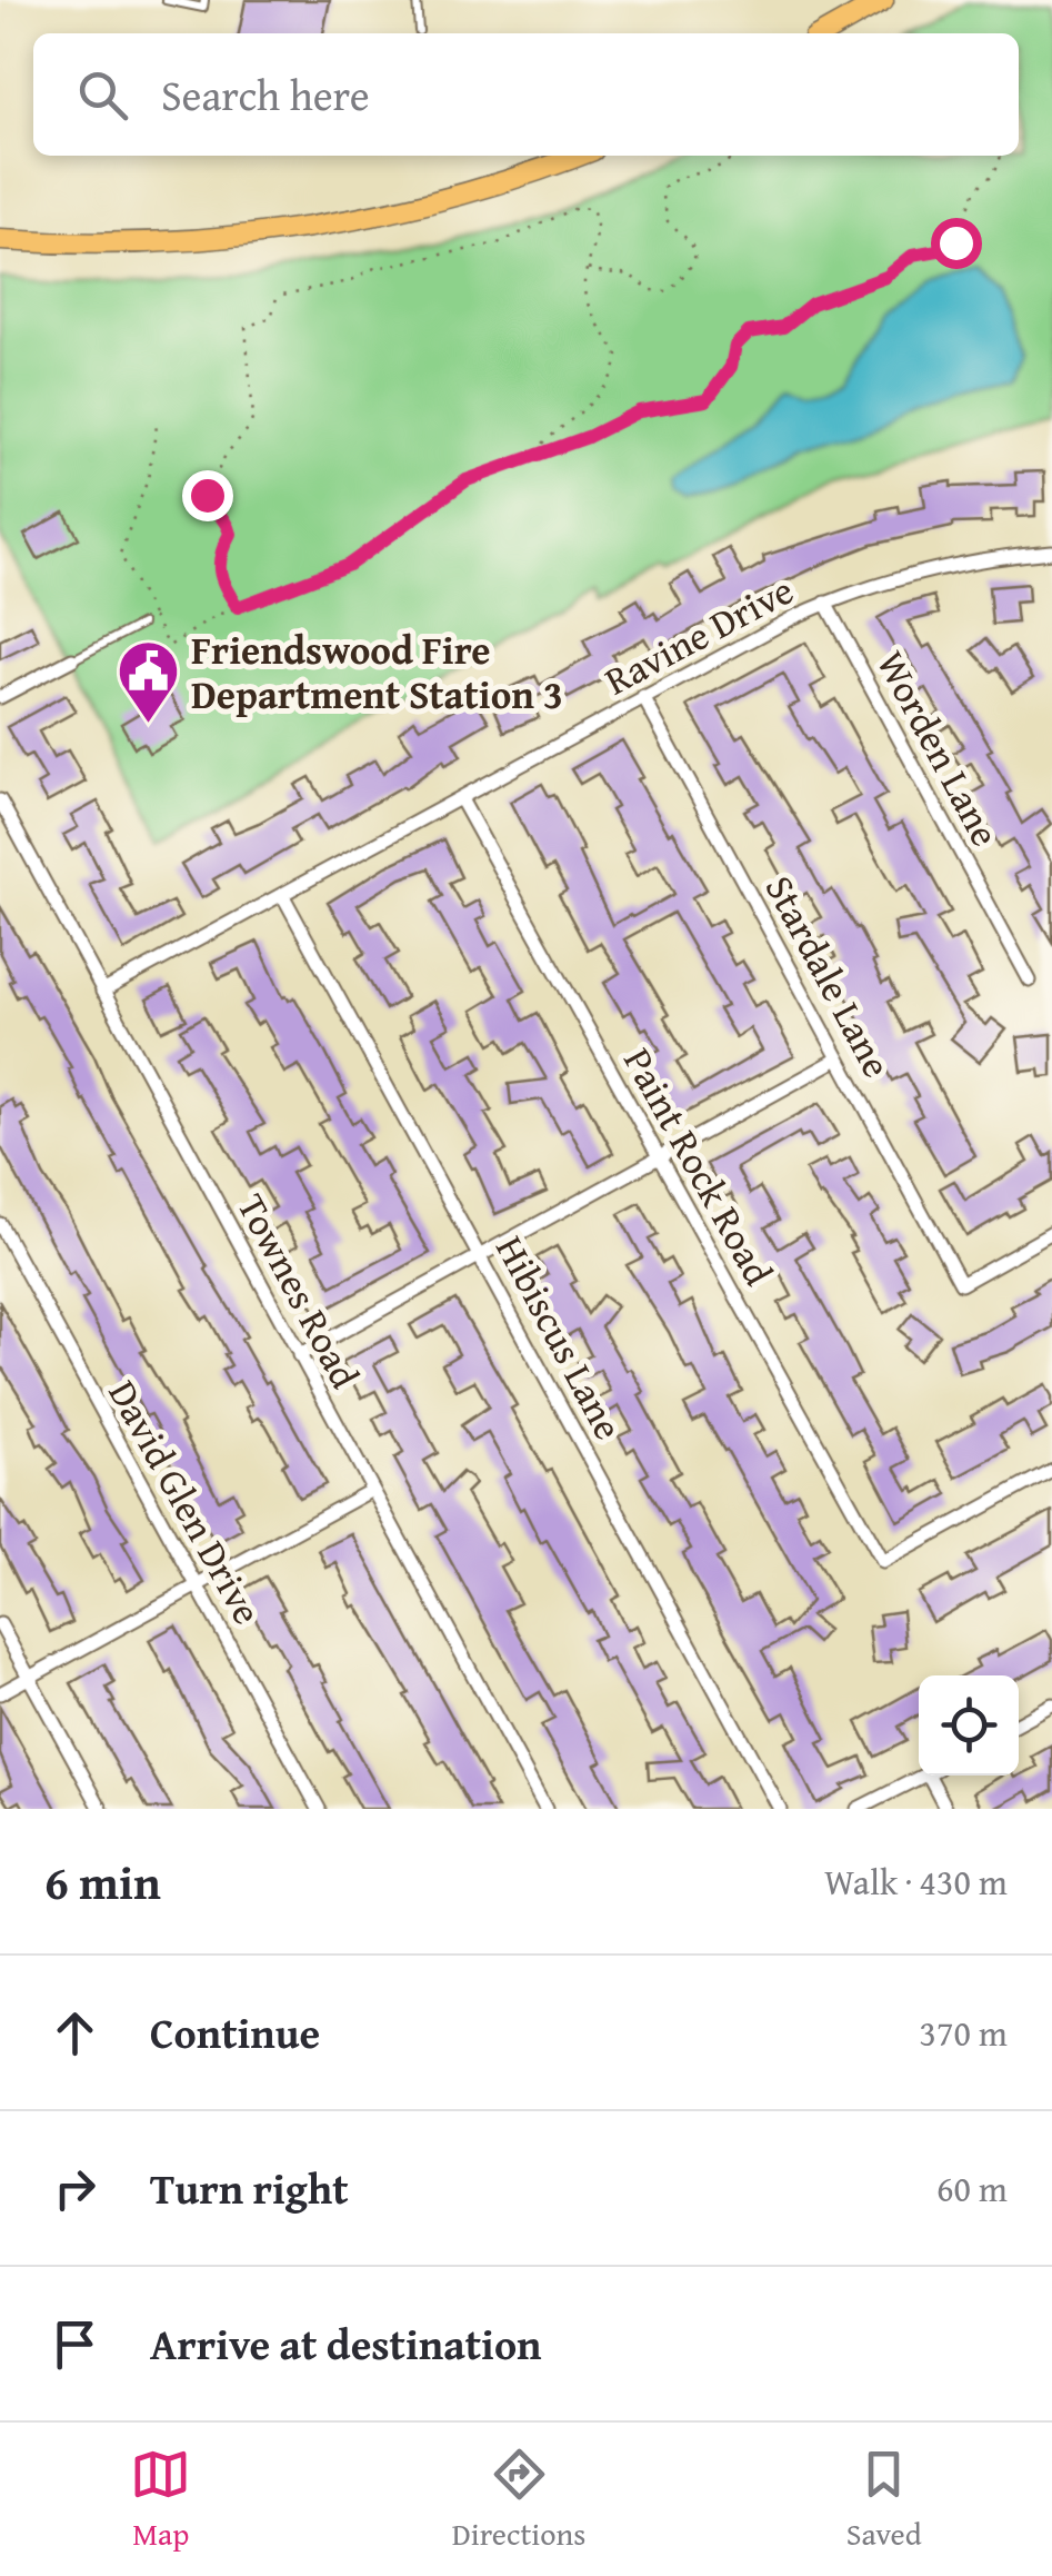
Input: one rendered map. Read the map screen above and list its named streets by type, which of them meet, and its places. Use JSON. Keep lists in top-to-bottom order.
{
  "streets": {
    "street": [
      "Ravine Drive",
      "Worden Lane",
      "Stardale Lane",
      "Paint Rock Road",
      "Townes Road",
      "Hibiscus Lane",
      "David Glen Drive"
    ]
  },
  "crossings": [
    ["Ravine Drive", "Worden Lane"],
    ["Ravine Drive", "Stardale Lane"],
    ["Ravine Drive", "Paint Rock Road"],
    ["Ravine Drive", "Townes Road"],
    ["Ravine Drive", "Hibiscus Lane"]
  ],
  "places": {
    "public building": ["Friendswood Fire Department Station 3"]
  },
  "page": {
    "search": "Search here",
    "heading": ["6 min", "Walk · 430 m"],
    "list": [
      ["Continue", "370 m"],
      ["Turn right", "60 m"],
      "Arrive at destination"
    ],
    "nav": ["Map", "Directions", "Saved"]
  }
}
